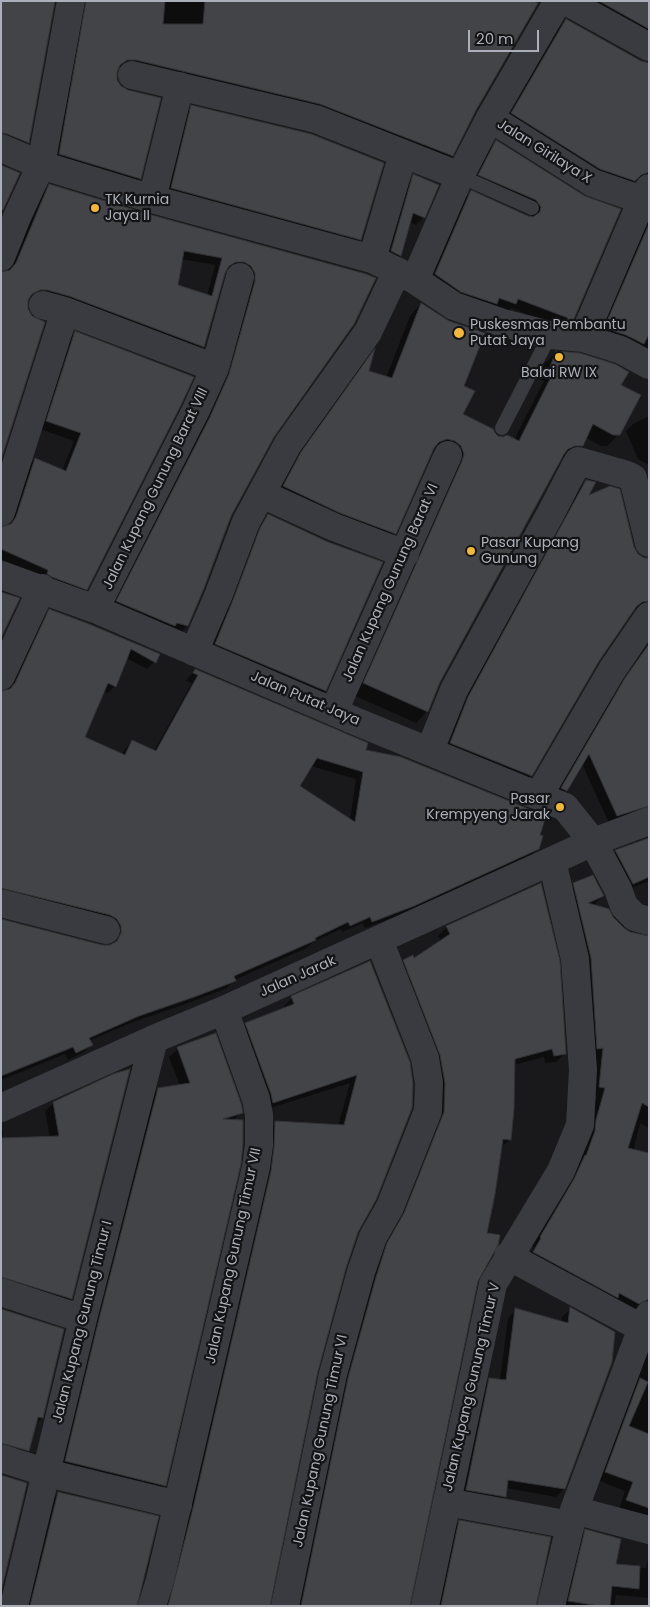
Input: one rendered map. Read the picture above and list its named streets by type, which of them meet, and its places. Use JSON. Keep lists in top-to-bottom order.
{
  "streets": {
    "street": [
      "Jalan Girilaya X",
      "Jalan Kupang Gunung Barat VIII",
      "Jalan Kupang Gunung Barat VI",
      "Jalan Putat Jaya",
      "Jalan Jarak",
      "Jalan Kupang Gunung Timur VII",
      "Jalan Kupang Gunung Timur I",
      "Jalan Kupang Gunung Timur V",
      "Jalan Kupang Gunung Timur VI"
    ]
  },
  "crossings": [
    ["Jalan Kupang Gunung Barat VIII", "Jalan Putat Jaya"],
    ["Jalan Kupang Gunung Barat VI", "Jalan Putat Jaya"],
    ["Jalan Putat Jaya", "Jalan Jarak"],
    ["Jalan Jarak", "Jalan Kupang Gunung Timur VII"],
    ["Jalan Jarak", "Jalan Kupang Gunung Timur I"],
    ["Jalan Jarak", "Jalan Kupang Gunung Timur V"],
    ["Jalan Jarak", "Jalan Kupang Gunung Timur VI"]
  ],
  "places": [
    "TK Kurnia Jaya II",
    "Puskesmas Pembantu Putat Jaya",
    "Balai RW IX",
    "Pasar Kupang Gunung",
    "Pasar Krempyeng Jarak"
  ],
  "scale_bar": "20 m"
}
